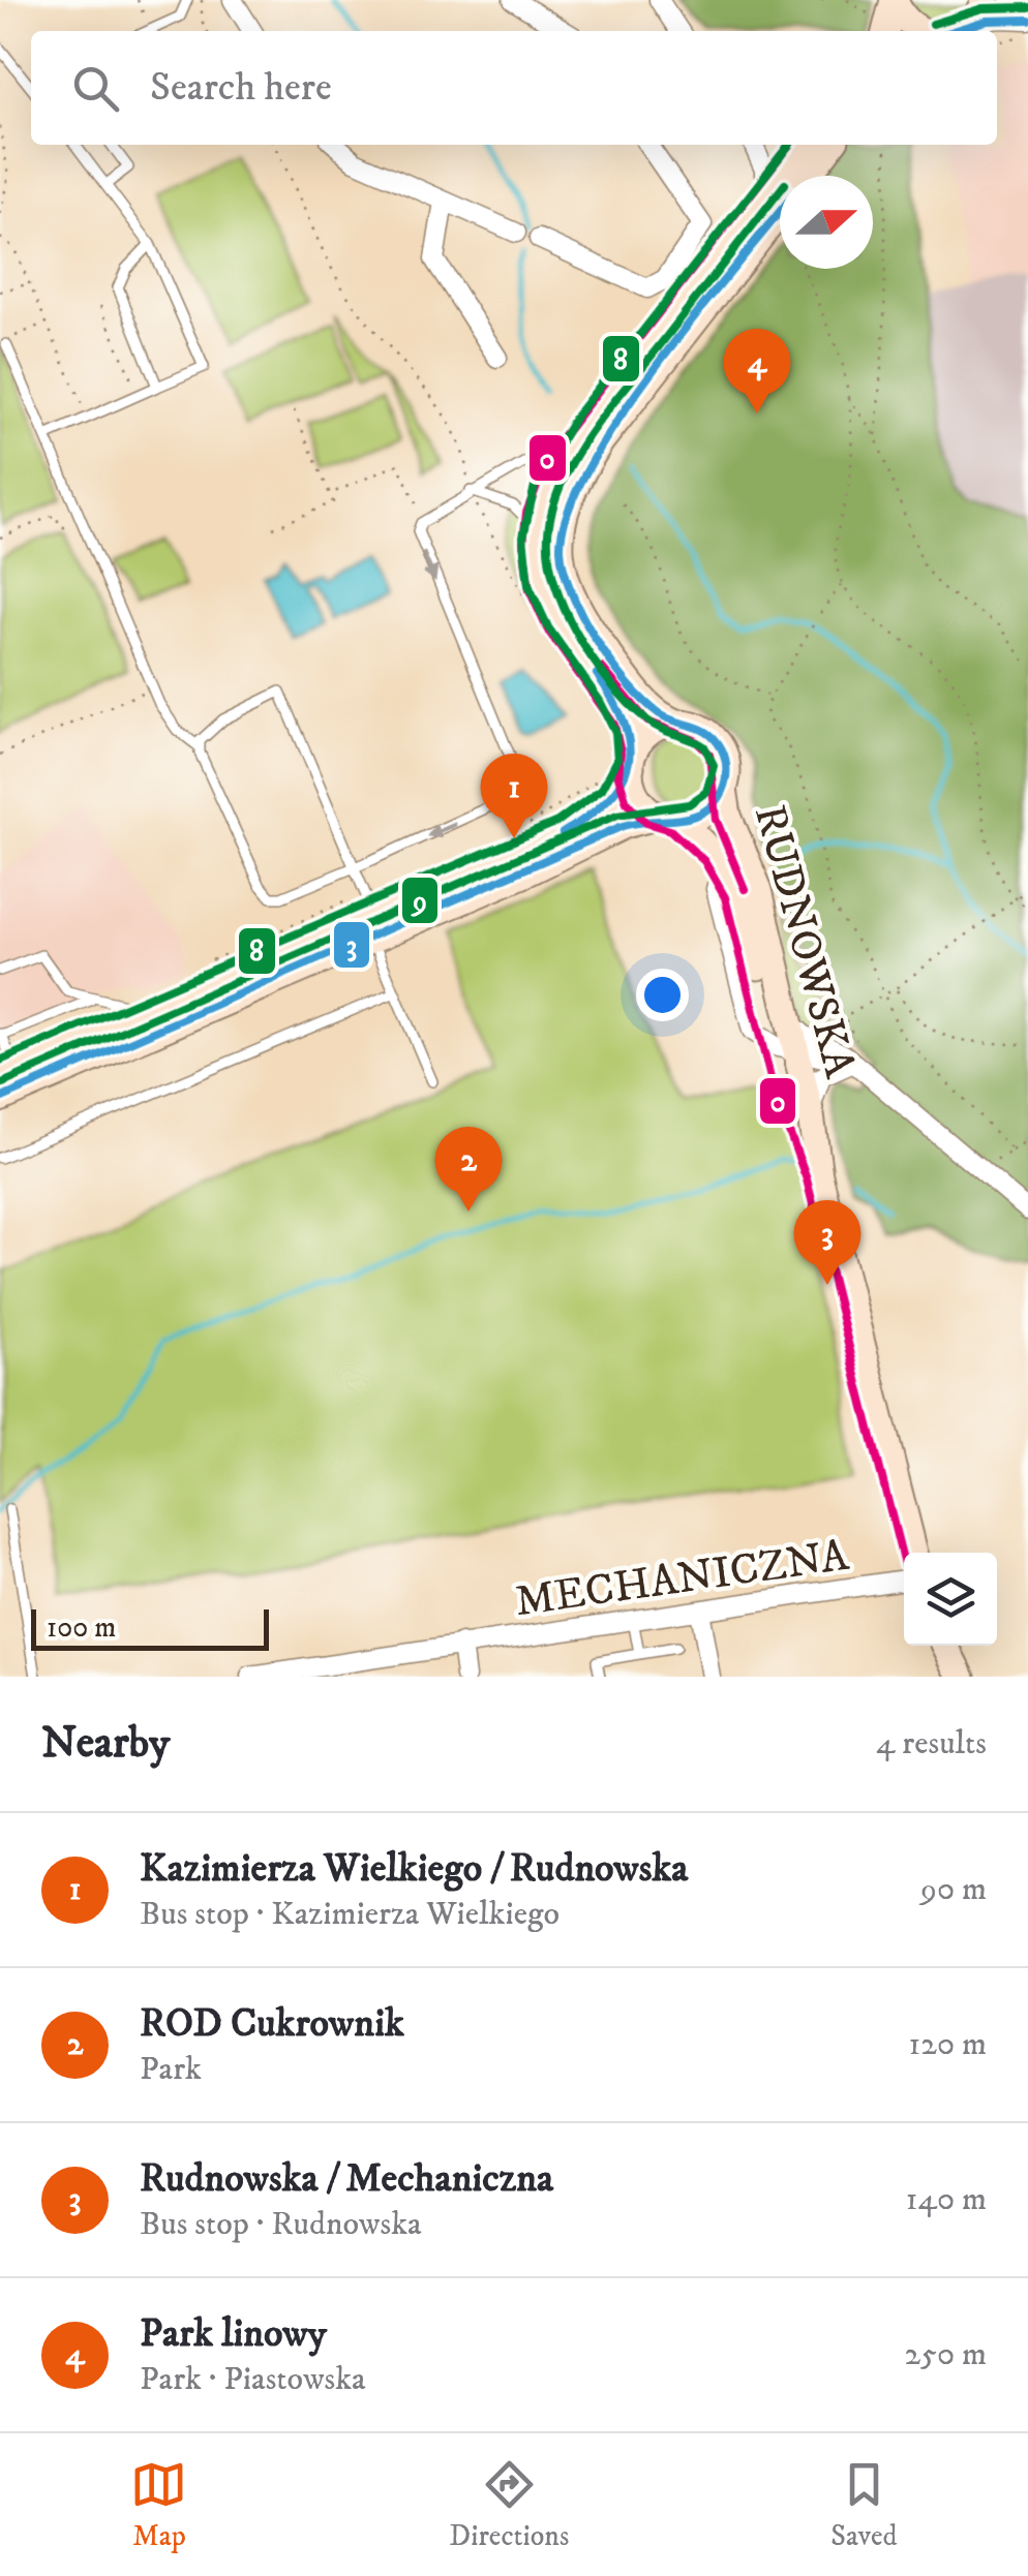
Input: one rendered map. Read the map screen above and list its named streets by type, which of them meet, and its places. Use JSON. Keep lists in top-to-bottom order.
{
  "streets": {
    "main road": ["RUDNOWSKA"],
    "street": ["MECHANICZNA"]
  },
  "lines": [
    "transit line 9",
    "transit line 3",
    "transit line 0",
    "transit line 8"
  ],
  "scale_bar": "100 m",
  "north": "right",
  "page": {
    "search": "Search here",
    "pins": [
      "4",
      "1",
      "2",
      "3"
    ],
    "scale": "100 m",
    "heading": ["Nearby", "4 results"],
    "list": [
      {
        "mark": "1",
        "name": "Kazimierza Wielkiego / Rudnowska",
        "note": "Bus stop · Kazimierza Wielkiego",
        "value": "90 m"
      },
      {
        "mark": "2",
        "name": "ROD Cukrownik",
        "note": "Park",
        "value": "120 m"
      },
      {
        "mark": "3",
        "name": "Rudnowska / Mechaniczna",
        "note": "Bus stop · Rudnowska",
        "value": "140 m"
      },
      {
        "mark": "4",
        "name": "Park linowy",
        "note": "Park · Piastowska",
        "value": "250 m"
      }
    ],
    "nav": ["Map", "Directions", "Saved"]
  }
}
